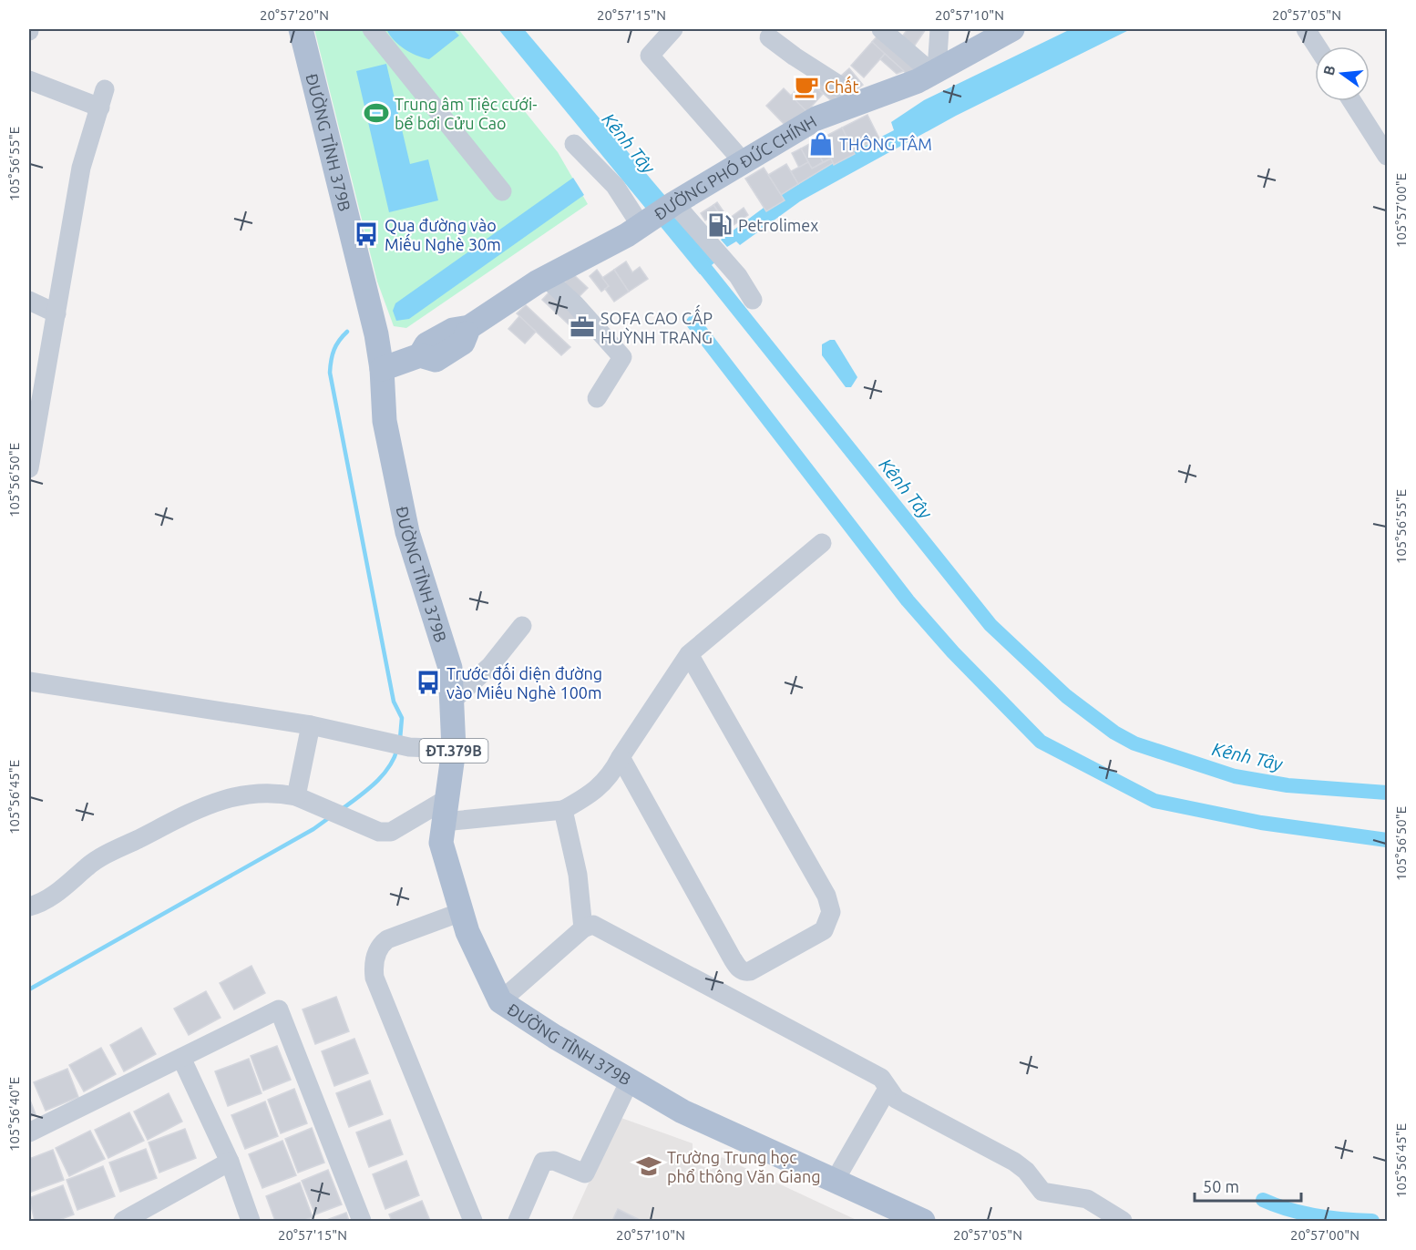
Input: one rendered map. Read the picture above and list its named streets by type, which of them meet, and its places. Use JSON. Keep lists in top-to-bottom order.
{
  "streets": {
    "main road": ["ĐƯỜNG TỈNH 379B", "ĐƯỜNG PHÓ ĐỨC CHÍNH", "ĐT.379B"]
  },
  "crossings": [
    ["ĐƯỜNG TỈNH 379B", "ĐƯỜNG PHÓ ĐỨC CHÍNH"]
  ],
  "water": ["Kênh Tây"],
  "places": {
    "cafe": ["Chất"],
    "sports": ["Trung âm Tiệc cưới- bể bơi Cửu Cao"],
    "shop": ["THÔNG TÂM"],
    "fuel station": ["Petrolimex"],
    "bus stop": ["Qua đường vào Miếu Nghè 30m", "Trước đối diện đường vào Miếu Nghè 100m"],
    "office": ["SOFA CAO CẤP HUỲNH TRANG"],
    "school or university": ["Trường Trung học phổ thông Văn Giang"]
  },
  "scale_bar": "50 m",
  "north": "left",
  "coordinates": [
    "20°57'20\"N",
    "20°57'15\"N",
    "20°57'10\"N",
    "20°57'05\"N",
    "105°56'55\"E",
    "105°57'00\"E",
    "105°56'50\"E",
    "105°56'45\"E",
    "105°56'40\"E",
    "20°57'00\"N"
  ]
}
